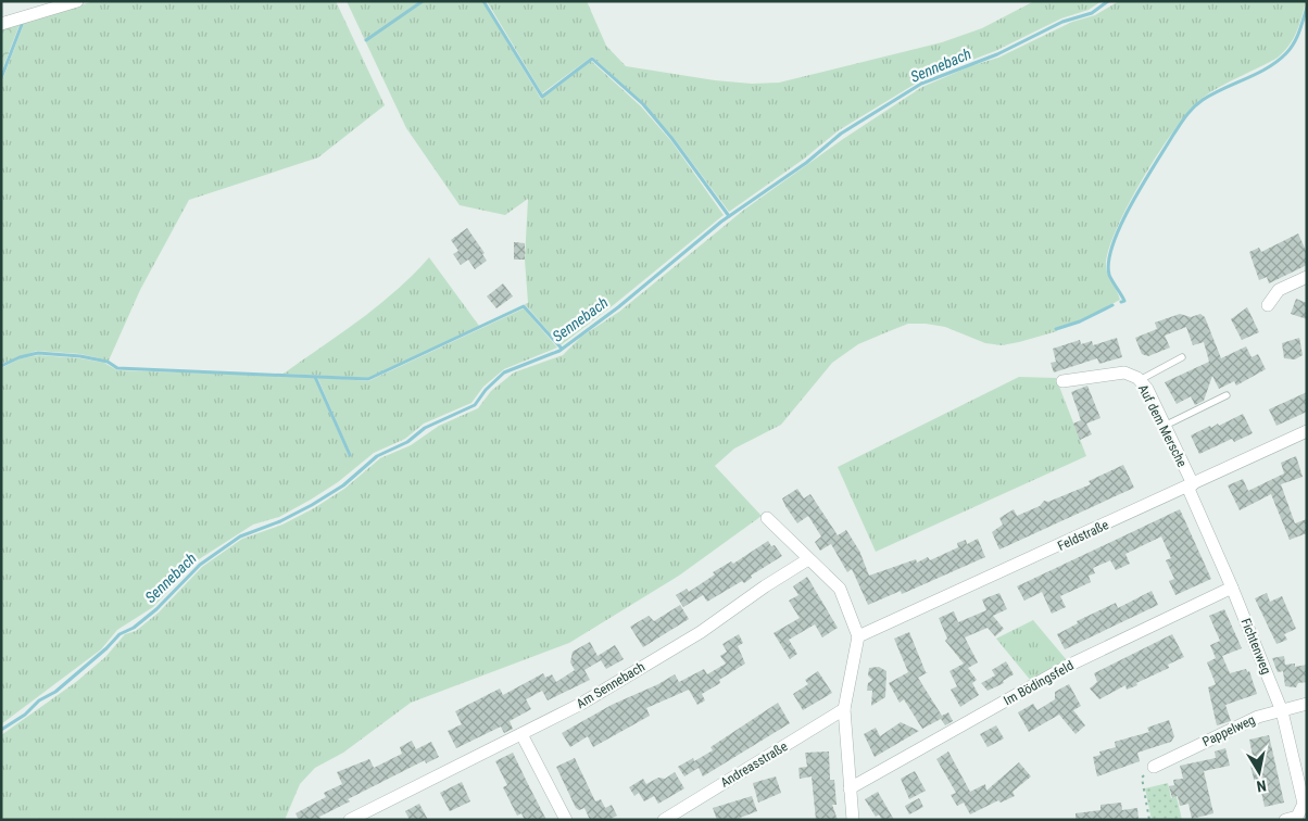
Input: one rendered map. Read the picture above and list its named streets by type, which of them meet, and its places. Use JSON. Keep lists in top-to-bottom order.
{
  "streets": {
    "street": [
      "Auf dem Mersche",
      "Feldstraße",
      "Fichtenweg",
      "Im Bödingsfeld",
      "Am Sennebach",
      "Pappelweg",
      "Andreasstraße"
    ]
  },
  "crossings": [
    ["Auf dem Mersche", "Feldstraße"],
    ["Auf dem Mersche", "Fichtenweg"],
    ["Feldstraße", "Fichtenweg"],
    ["Fichtenweg", "Im Bödingsfeld"],
    ["Fichtenweg", "Pappelweg"]
  ],
  "water": ["Sennebach"],
  "north": "bottom"
}
